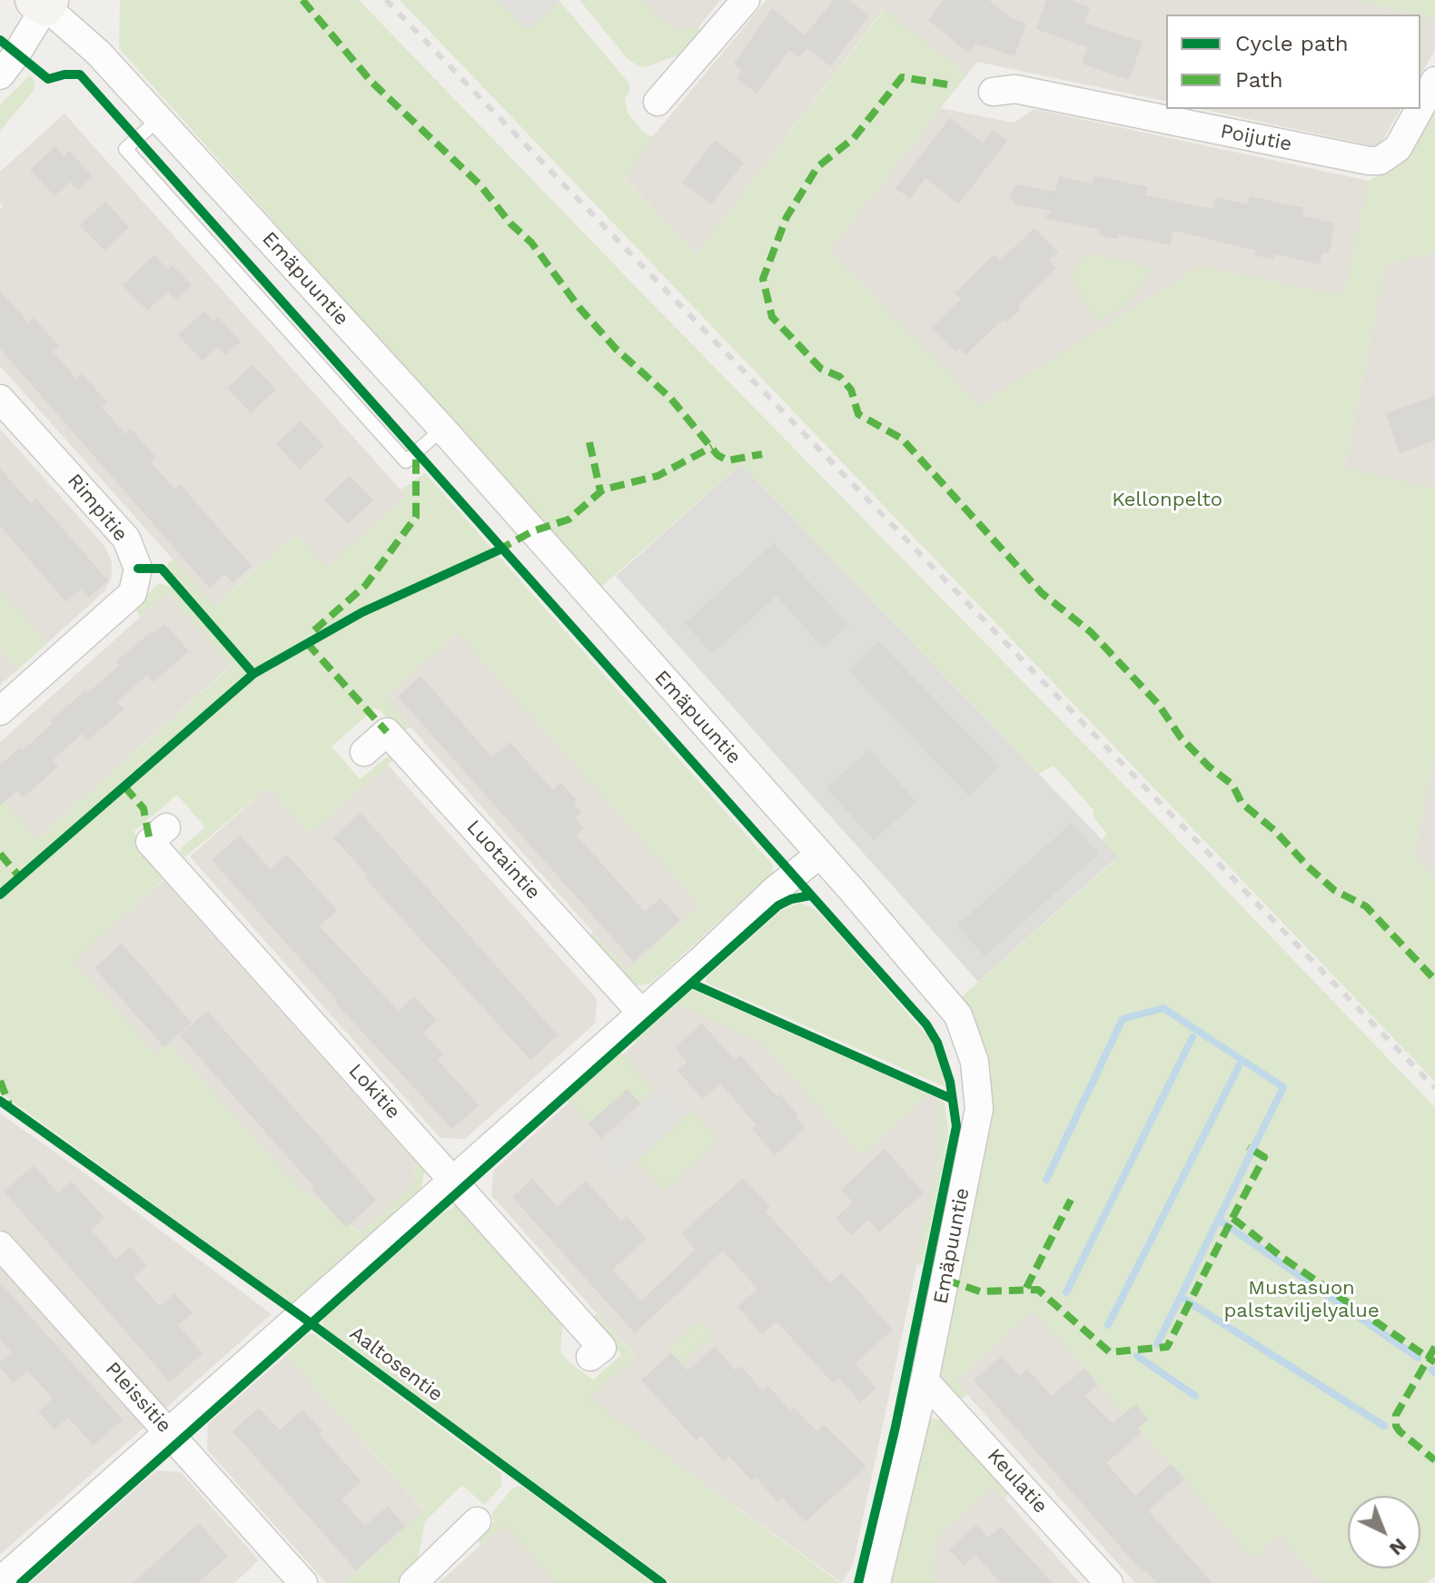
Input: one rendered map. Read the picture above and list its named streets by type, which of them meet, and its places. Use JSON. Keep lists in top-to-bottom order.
{
  "streets": {
    "street": [
      "Poijutie",
      "Emäpuuntie",
      "Rimpitie",
      "Luotaintie",
      "Lokitie",
      "Pleissitie",
      "Keulatie"
    ],
    "cycle path": ["Aaltosentie"]
  },
  "crossings": [
    ["Emäpuuntie", "Keulatie"]
  ],
  "parks": ["Kellonpelto", "Mustasuon palstaviljelyalue"],
  "legend": ["Cycle path", "Path"],
  "north": "bottom right"
}
